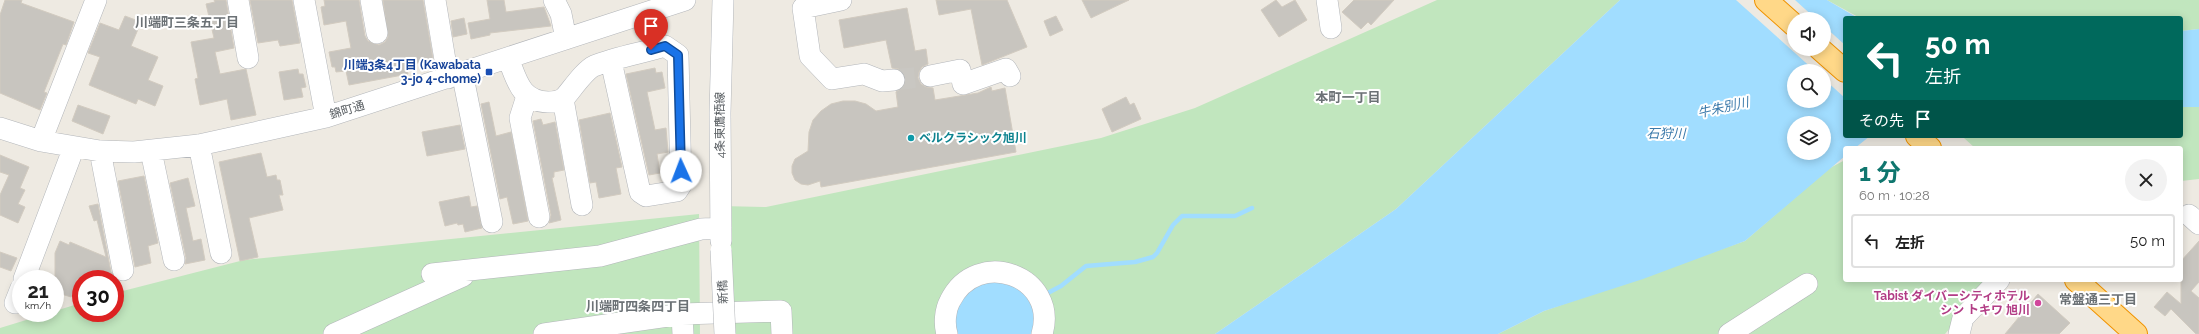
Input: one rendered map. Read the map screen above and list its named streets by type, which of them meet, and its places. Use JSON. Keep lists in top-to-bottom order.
{
  "streets": {
    "street": ["錦町通", "4条東鷹栖線", "新橋"]
  },
  "crossings": [
    ["4条東鷹栖線", "新橋"]
  ],
  "districts": [
    "川端町三条五丁目",
    "本町一丁目",
    "常盤通三丁目",
    "川端町四条四丁目"
  ],
  "water": ["牛朱別川", "石狩川"],
  "places": {
    "transit": ["川端3条4丁目 (Kawabata 3-jo 4-chome)"],
    "other": ["ベルクラシック旭川", "Tabist ダイバーシティホテル シン トキワ 旭川"]
  },
  "page": {
    "turn": ["50 m", "左折"],
    "then": "その先",
    "heading": ["1 分", "60 m · 10:28"],
    "list": [
      {
        "name": "左折",
        "value": "50 m"
      }
    ],
    "speed": "21 km/h",
    "limit": "30"
  }
}
